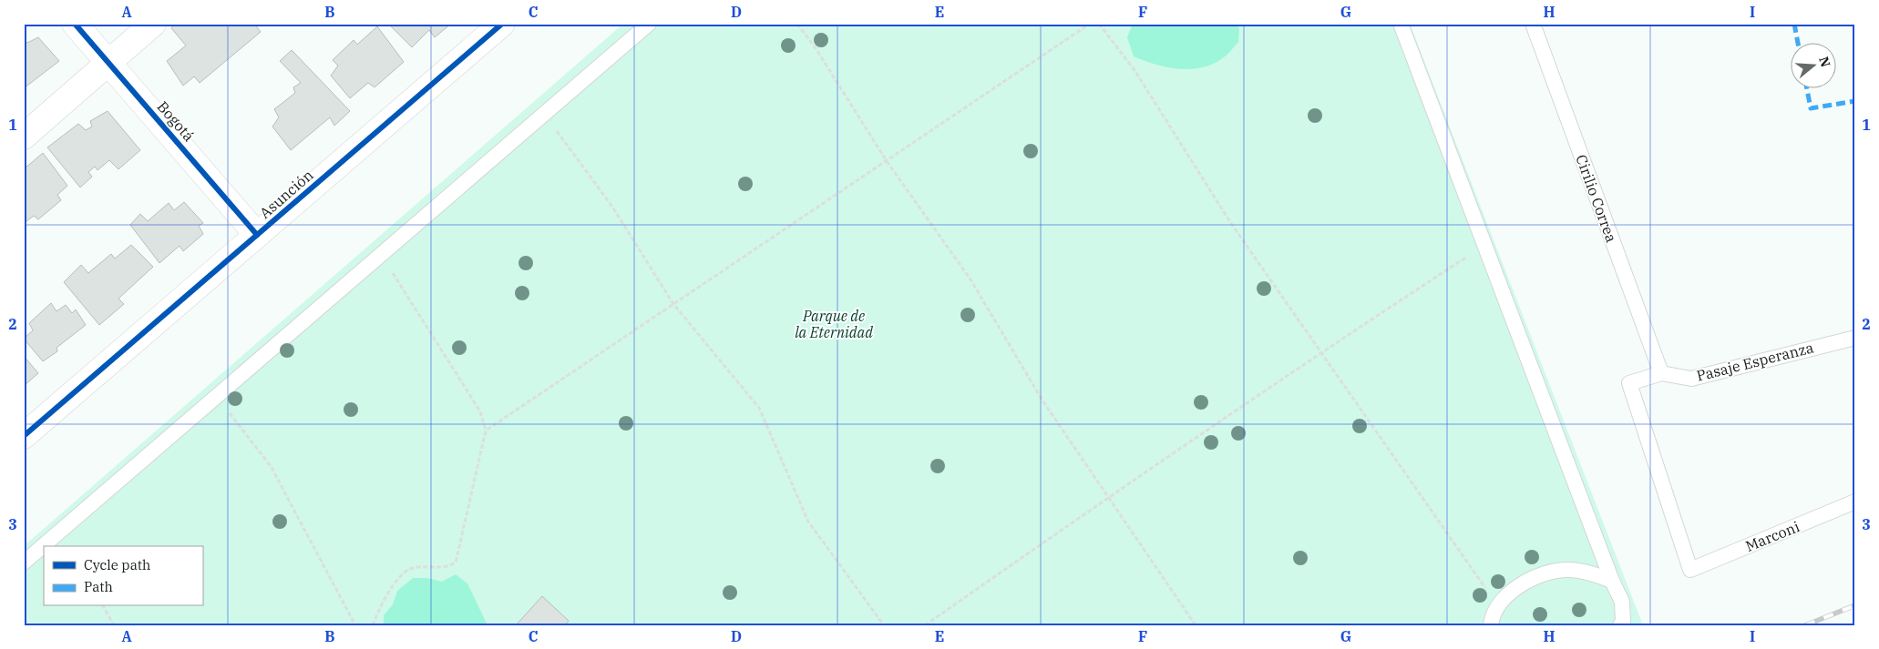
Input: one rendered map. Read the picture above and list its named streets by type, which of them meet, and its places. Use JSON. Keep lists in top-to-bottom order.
{
  "streets": {
    "street": ["Bogotá", "Asunción"],
    "lane": ["Cirilio Correa", "Pasaje Esperanza", "Marconi"]
  },
  "crossings": [
    ["Bogotá", "Asunción"],
    ["Cirilio Correa", "Pasaje Esperanza"],
    ["Pasaje Esperanza", "Marconi"]
  ],
  "parks": ["Parque de la Eternidad"],
  "legend": ["Cycle path", "Path"],
  "north": "right",
  "grid": {
    "columns": [
      "A",
      "B",
      "C",
      "D",
      "E",
      "F",
      "G",
      "H",
      "I"
    ],
    "rows": ["1", "2", "3"]
  }
}
